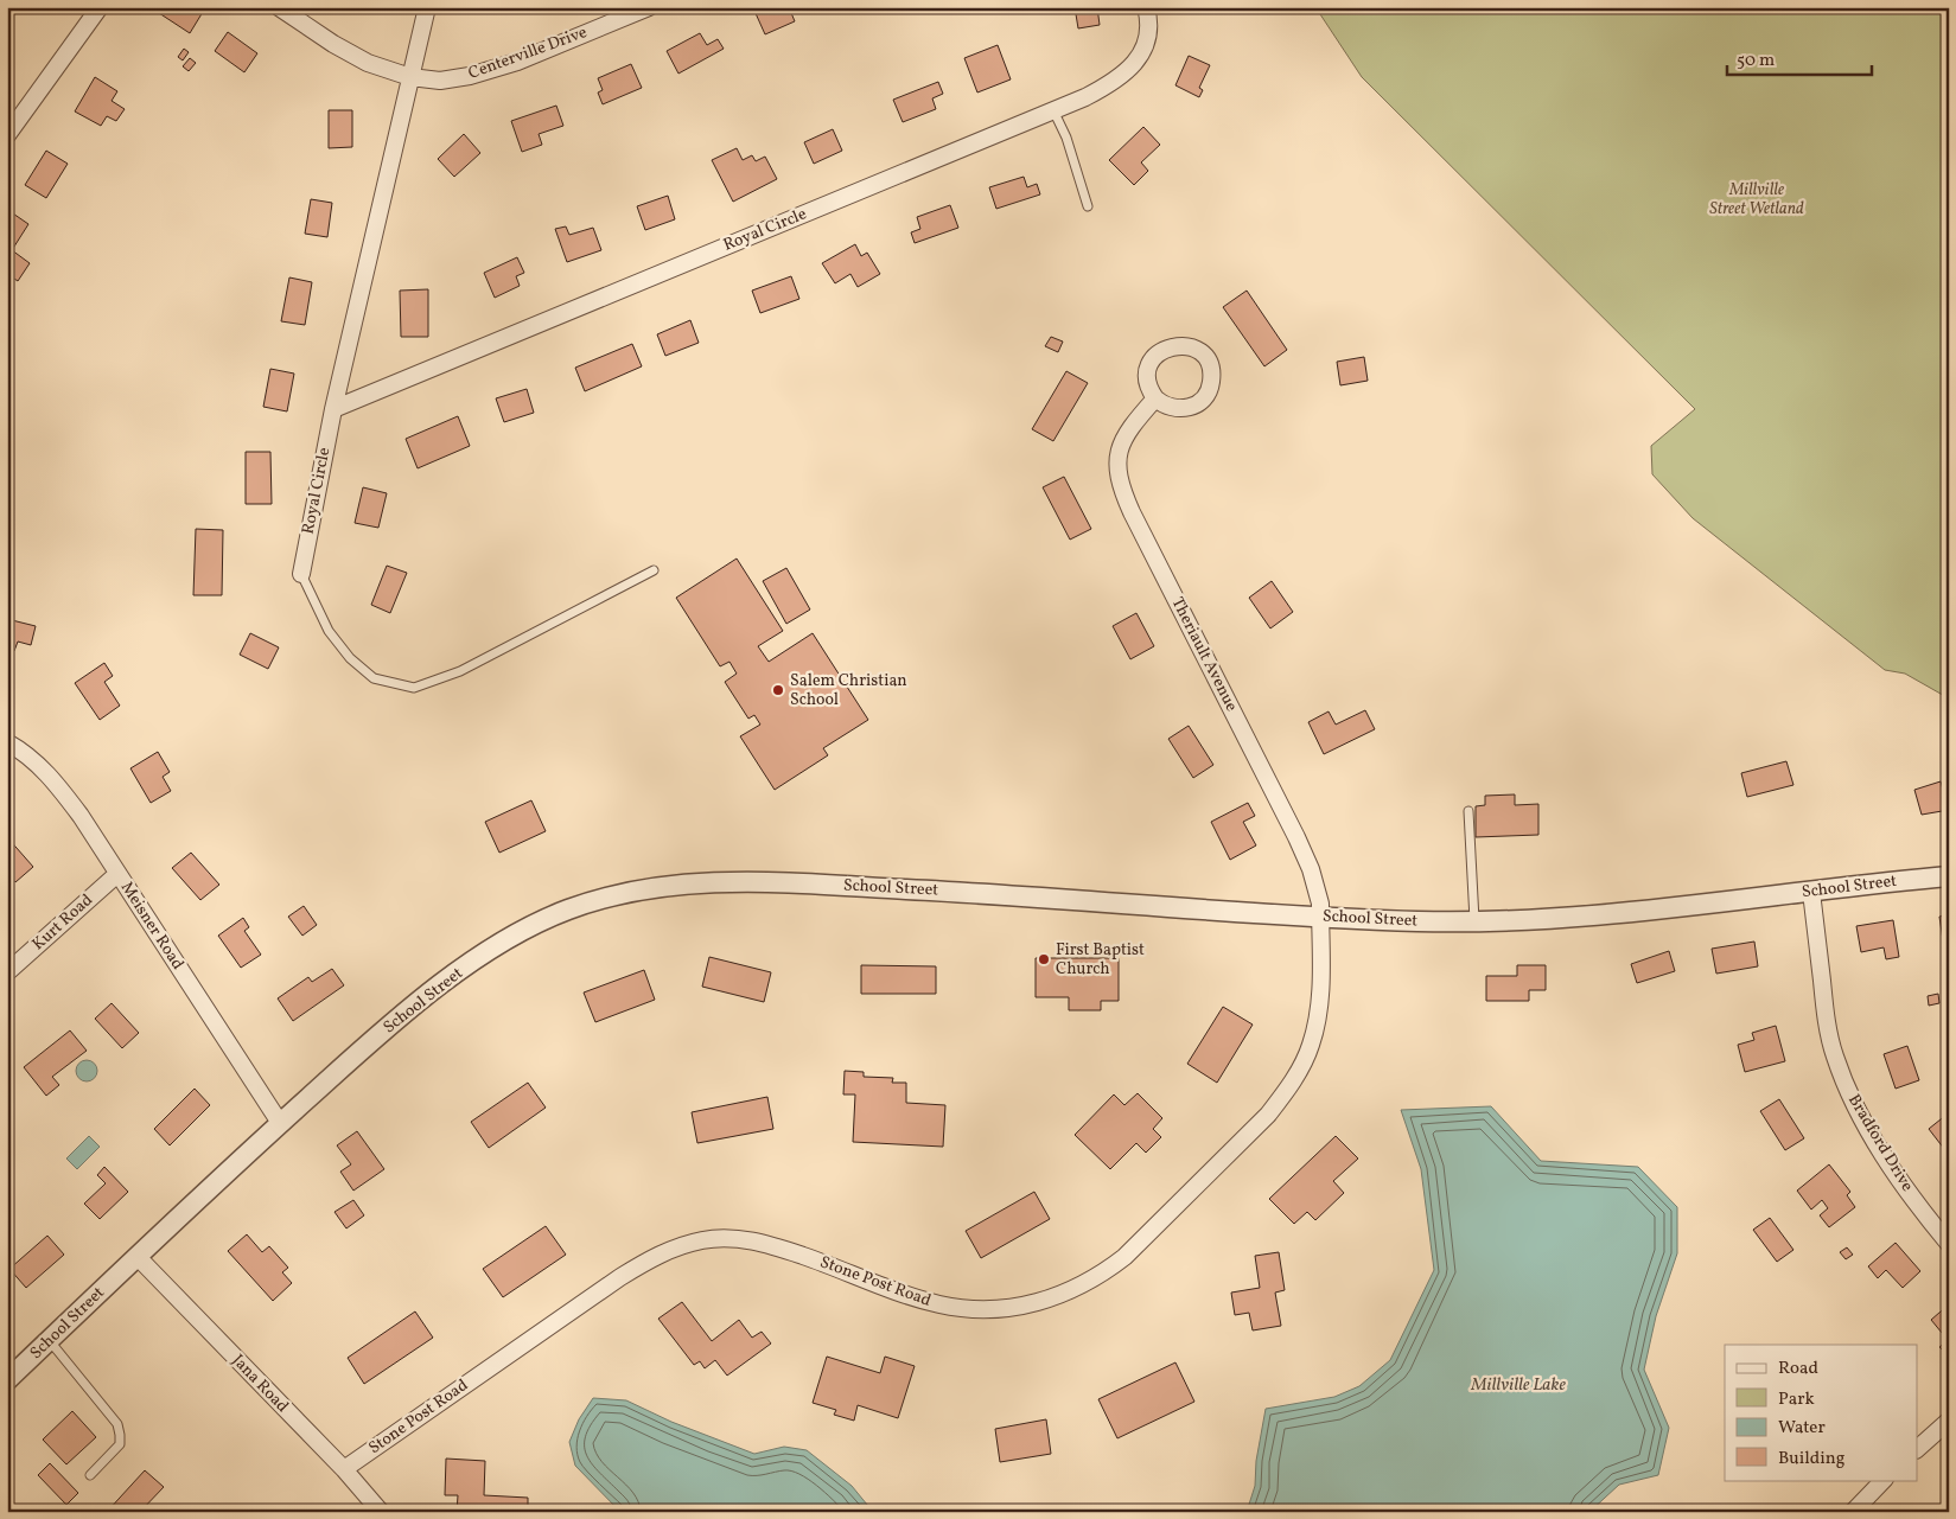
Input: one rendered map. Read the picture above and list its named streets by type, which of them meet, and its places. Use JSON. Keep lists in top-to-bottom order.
{
  "streets": {
    "street": [
      "Centerville Drive",
      "Royal Circle",
      "Theriault Avenue",
      "School Street",
      "Kurt Road",
      "Meisner Road",
      "Bradford Drive",
      "Stone Post Road",
      "Jana Road"
    ]
  },
  "crossings": [
    ["Centerville Drive", "Royal Circle"],
    ["Theriault Avenue", "School Street"],
    ["Theriault Avenue", "Stone Post Road"],
    ["School Street", "Meisner Road"],
    ["School Street", "Bradford Drive"],
    ["School Street", "Stone Post Road"],
    ["School Street", "Jana Road"],
    ["Kurt Road", "Meisner Road"],
    ["Stone Post Road", "Jana Road"]
  ],
  "water": ["Millville Lake"],
  "parks": ["Millville Street Wetland"],
  "places": ["Salem Christian School", "First Baptist Church"],
  "legend": [
    "Road",
    "Park",
    "Water",
    "Building"
  ],
  "scale_bar": "50 m"
}
